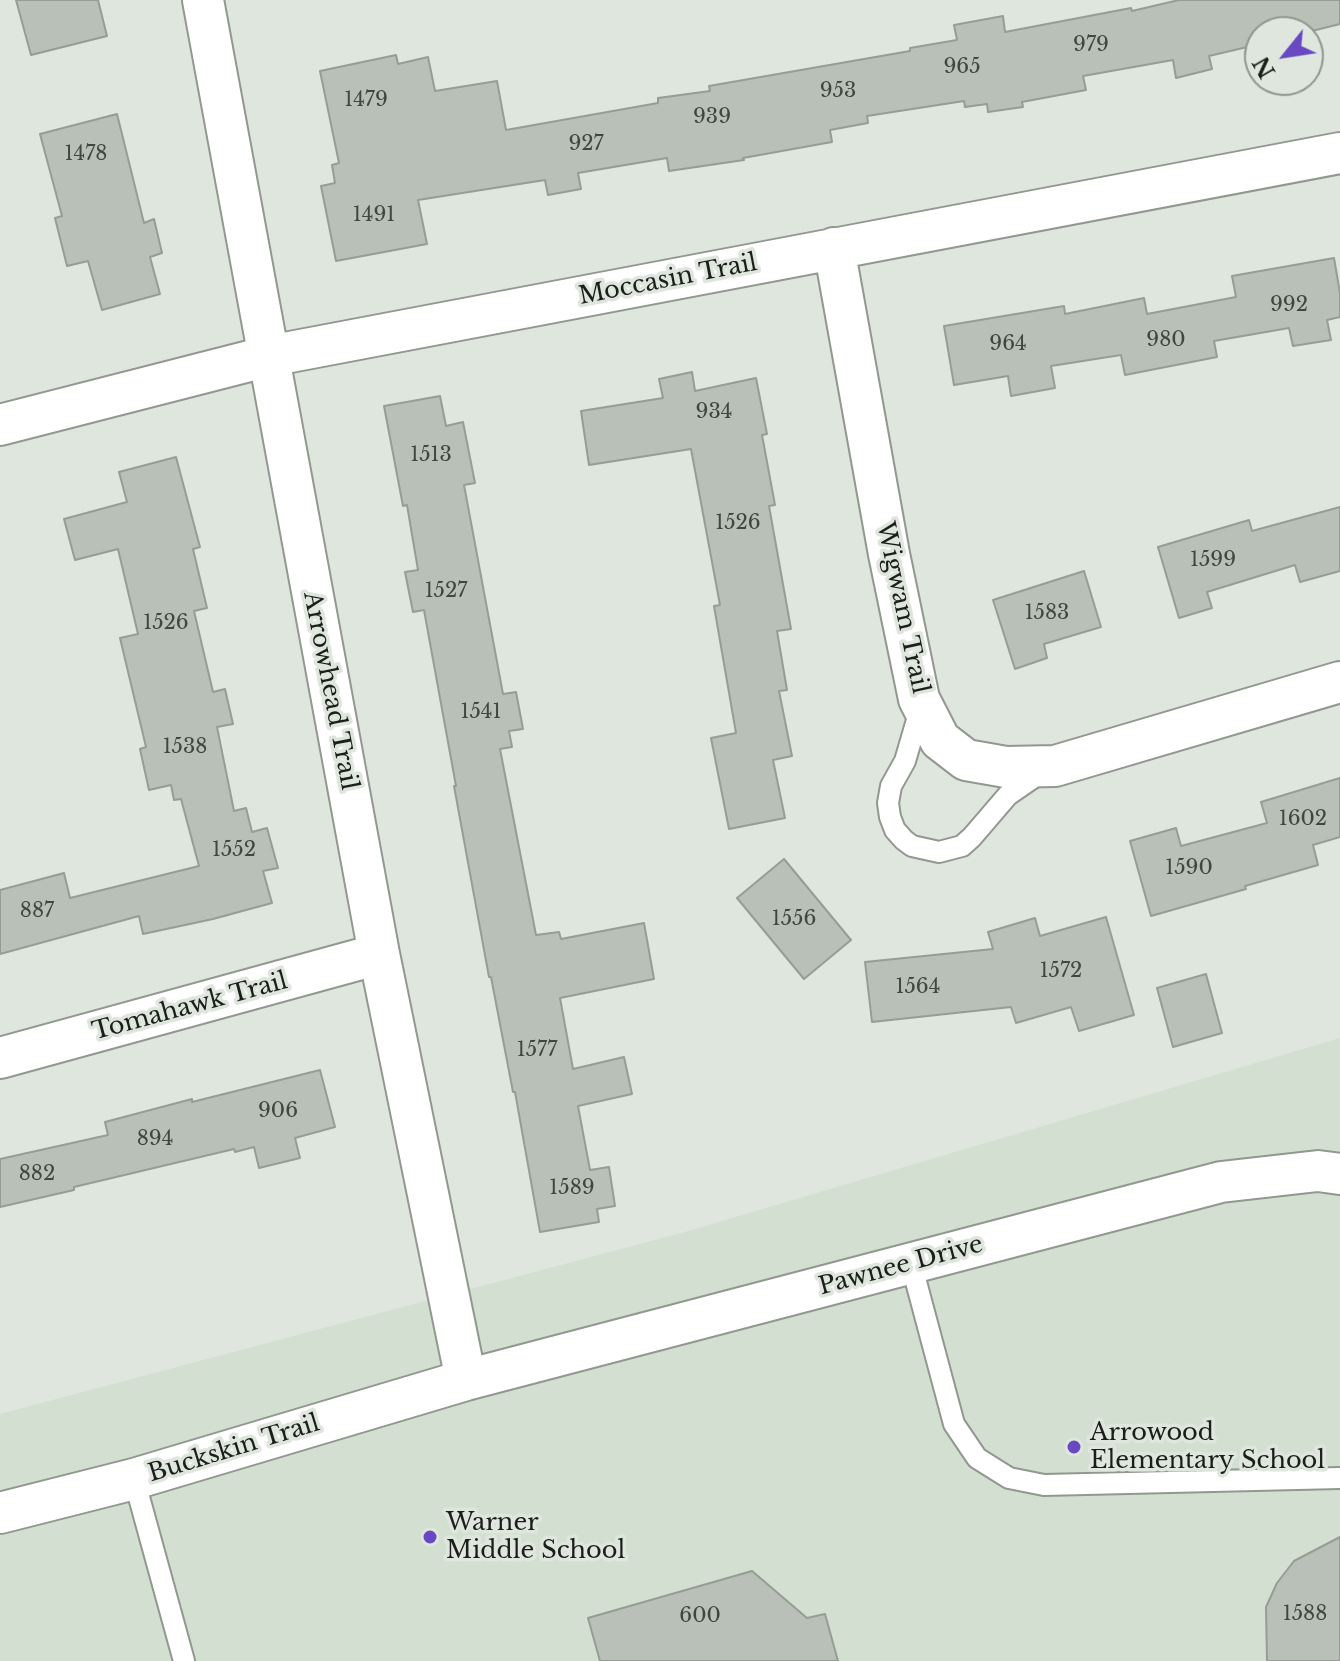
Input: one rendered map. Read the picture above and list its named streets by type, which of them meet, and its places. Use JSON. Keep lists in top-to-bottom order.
{
  "streets": {
    "street": [
      "Moccasin Trail",
      "Wigwam Trail",
      "Arrowhead Trail",
      "Tomahawk Trail",
      "Pawnee Drive",
      "Buckskin Trail"
    ]
  },
  "crossings": [
    ["Moccasin Trail", "Wigwam Trail"],
    ["Moccasin Trail", "Arrowhead Trail"],
    ["Arrowhead Trail", "Tomahawk Trail"],
    ["Arrowhead Trail", "Pawnee Drive"],
    ["Arrowhead Trail", "Buckskin Trail"],
    ["Pawnee Drive", "Buckskin Trail"]
  ],
  "places": ["Arrowood Elementary School", "Warner Middle School"],
  "house_numbers": [
    "979",
    "965",
    "953",
    "1479",
    "939",
    "927",
    "1478",
    "1491",
    "992",
    "980",
    "964",
    "934",
    "1513",
    "1526",
    "1599",
    "1527",
    "1583",
    "1526",
    "1541",
    "1538",
    "1602",
    "1552",
    "1590",
    "887",
    "1556",
    "1572",
    "1564",
    "1577",
    "906",
    "894",
    "882",
    "1589",
    "1588",
    "600"
  ],
  "north": "bottom left"
}
